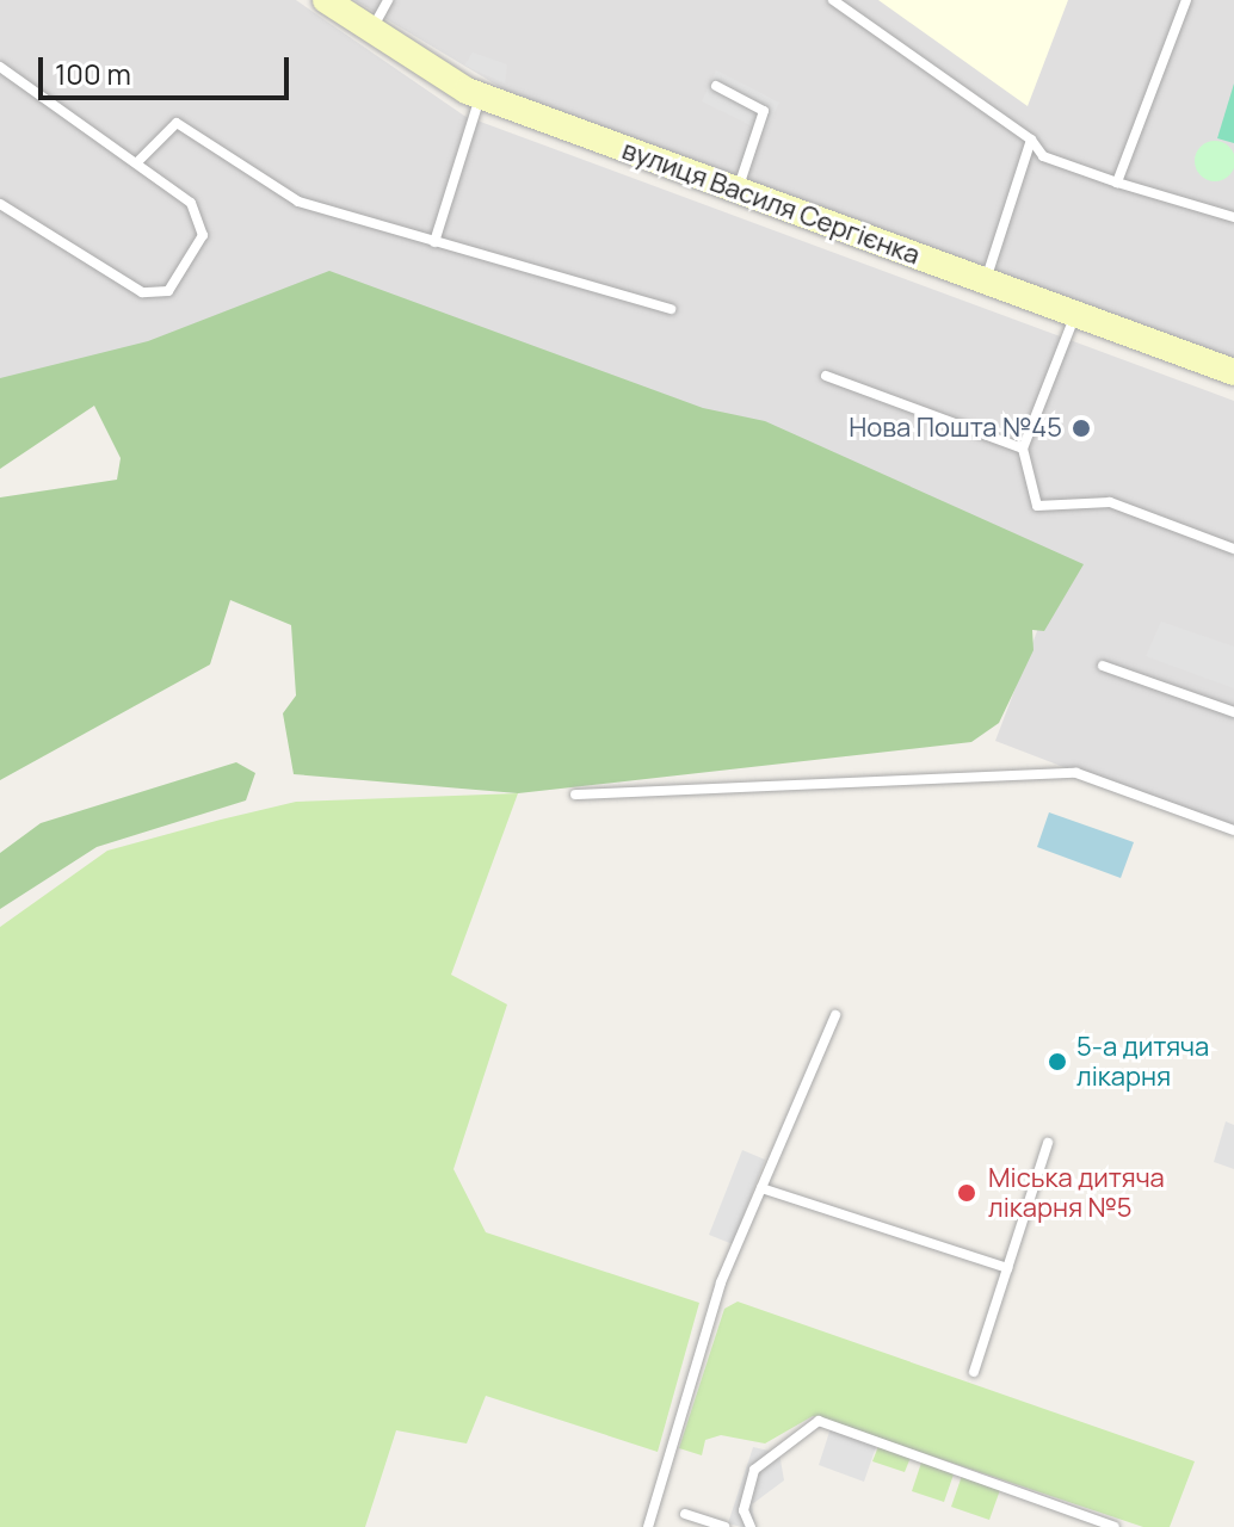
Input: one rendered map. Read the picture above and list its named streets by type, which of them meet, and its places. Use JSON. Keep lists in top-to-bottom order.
{
  "streets": {
    "main road": ["вулиця Василя Сергієнка"]
  },
  "places": ["Нова Пошта №45", "5-а дитяча лікарня", "Міська дитяча лікарня №5"],
  "scale_bar": "100 m"
}
